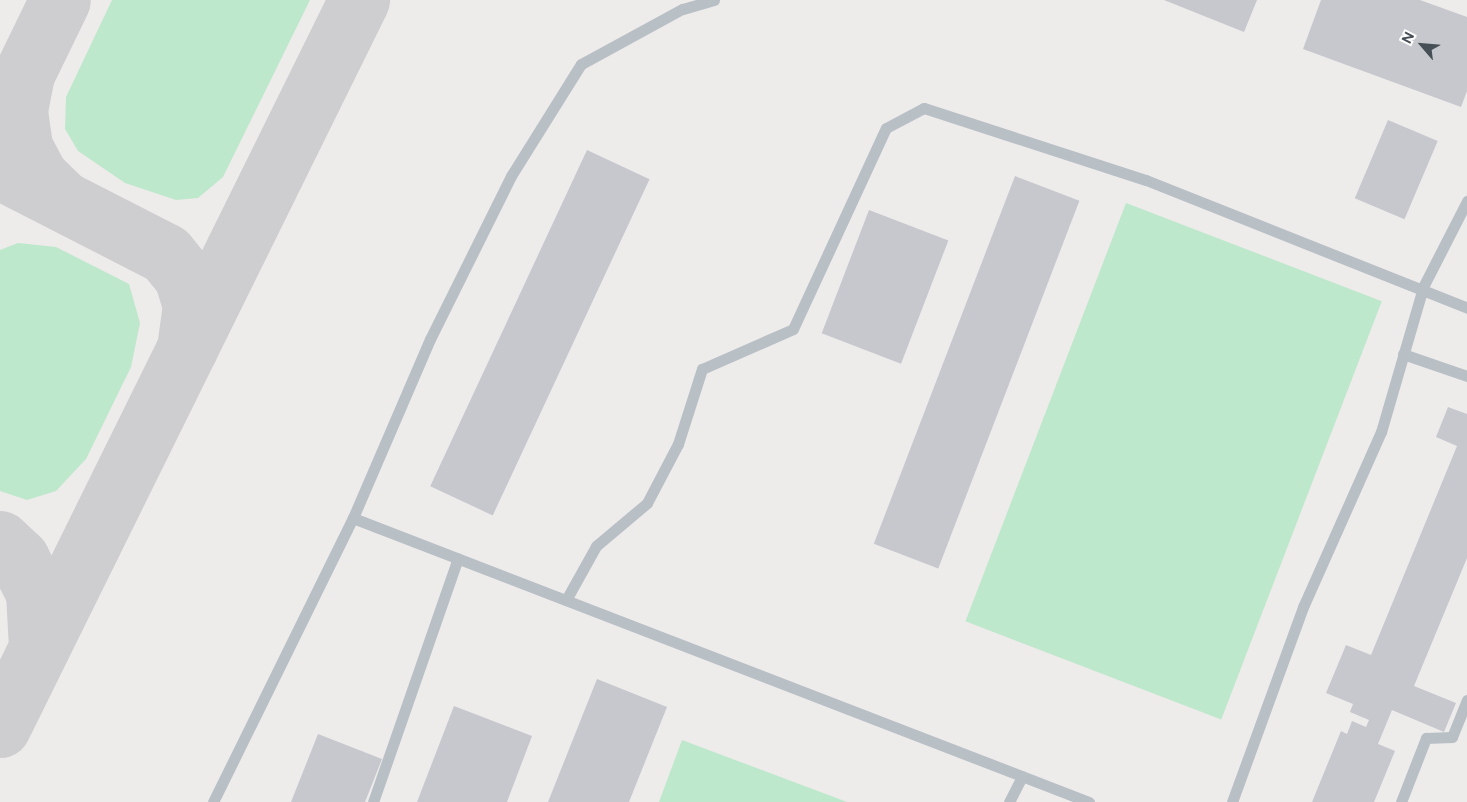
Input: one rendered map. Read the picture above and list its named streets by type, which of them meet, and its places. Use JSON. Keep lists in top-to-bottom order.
{
  "north": "top left"
}
